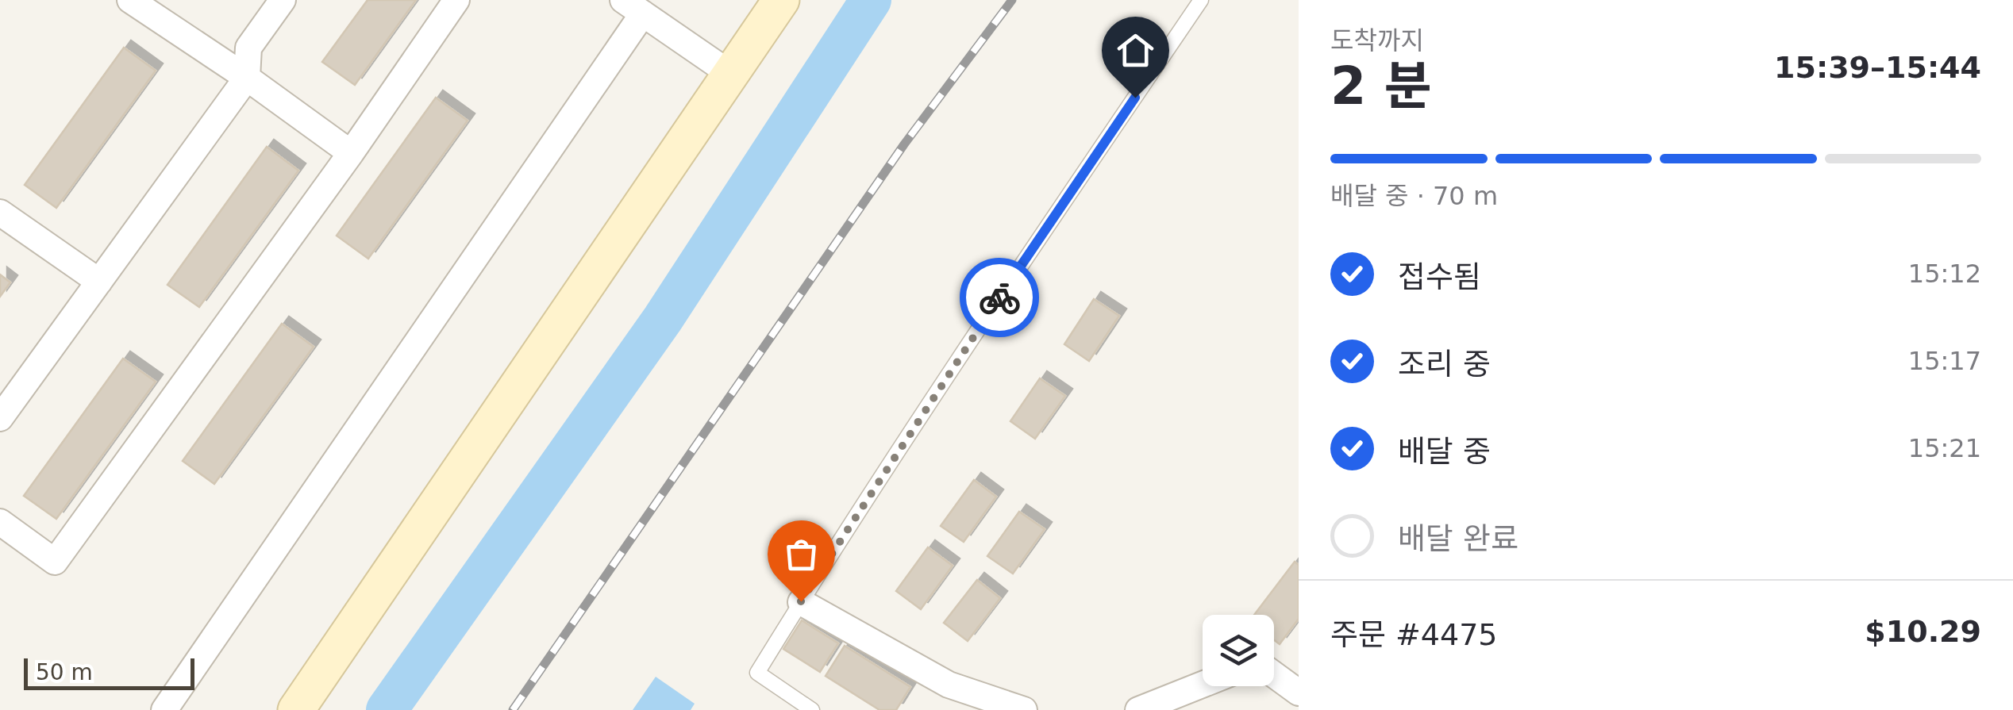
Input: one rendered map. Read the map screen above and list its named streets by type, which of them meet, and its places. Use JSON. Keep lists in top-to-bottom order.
{
  "scale_bar": "50 m",
  "page": {
    "heading": ["2 분", "도착까지", "15:39–15:44"],
    "panel": ["주문 #4475", "$10.29"],
    "bar": "배달 중 · 70 m",
    "list": [
      ["접수됨", "15:12"],
      ["조리 중", "15:17"],
      ["배달 중", "15:21"],
      "배달 완료"
    ],
    "scale": "50 m"
  }
}
